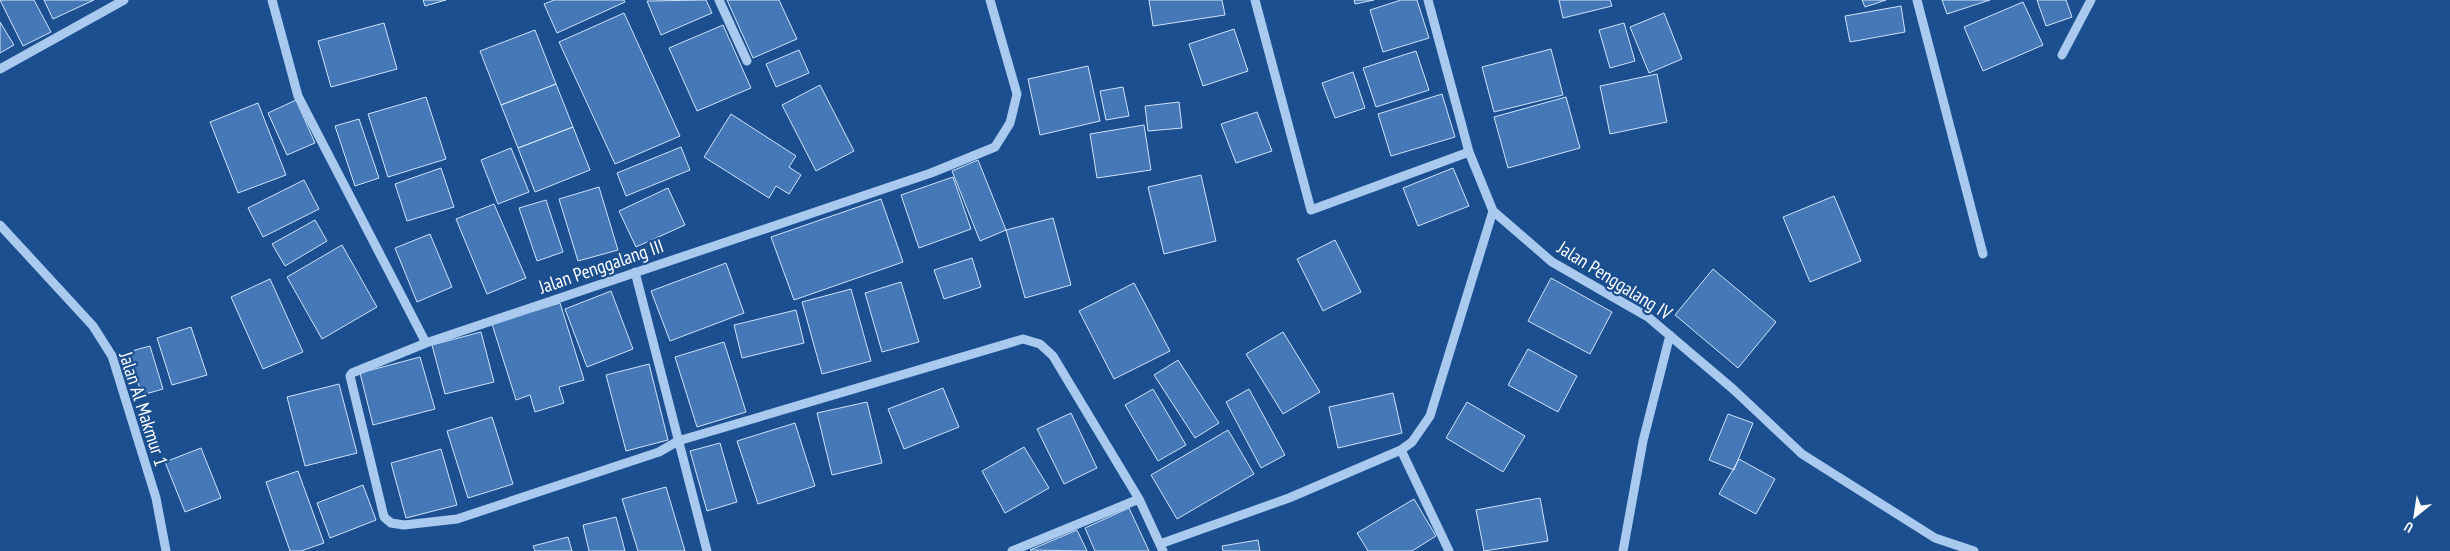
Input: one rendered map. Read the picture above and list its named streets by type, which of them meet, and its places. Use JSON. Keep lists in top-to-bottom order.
{
  "streets": {
    "street": ["Jalan Penggalang III", "Jalan Penggalang IV", "Jalan Al Makmur 1"]
  },
  "north": "bottom left"
}
